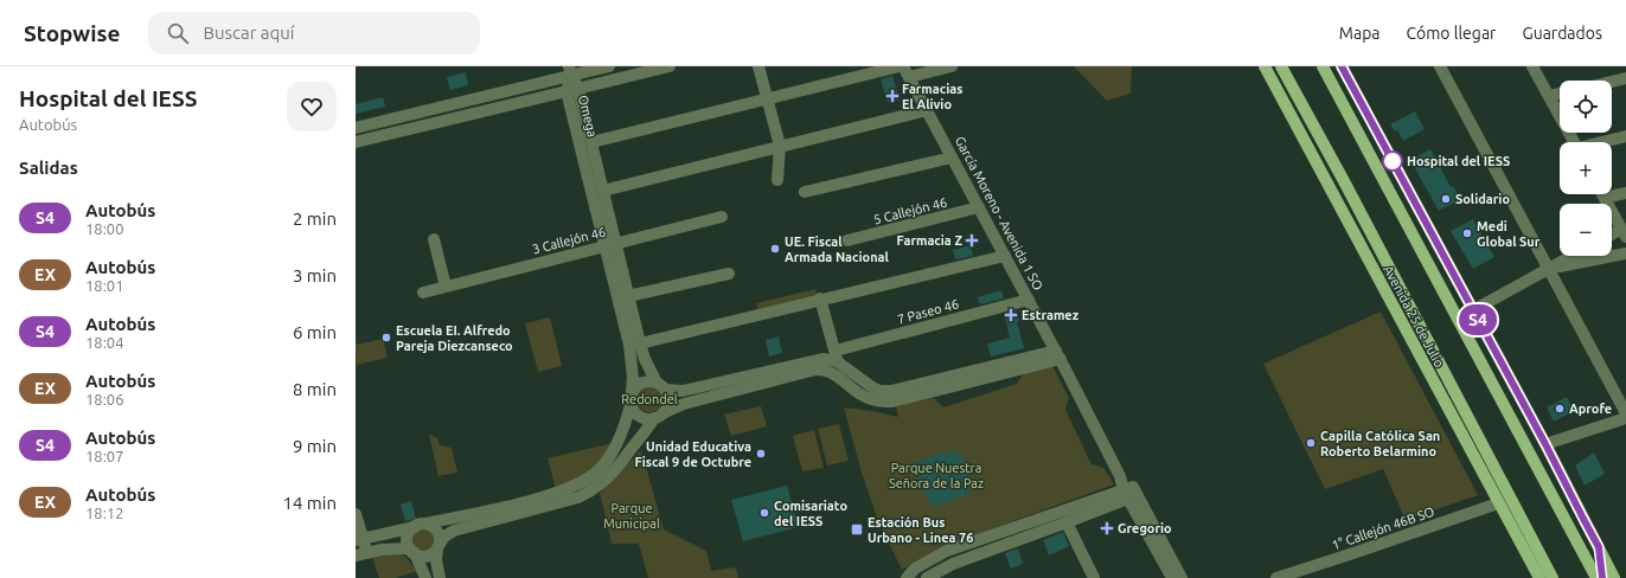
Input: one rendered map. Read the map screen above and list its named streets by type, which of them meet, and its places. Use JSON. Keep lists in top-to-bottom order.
{
  "streets": {
    "main road": ["Avenida 25 de Julio"],
    "street": [
      "Omega",
      "5 Callejón 46",
      "García Moreno - Avenida 1 SO",
      "3 Callejón 46",
      "7 Paseo 46",
      "1° Callejón 46B SO"
    ]
  },
  "crossings": [
    ["Omega", "3 Callejón 46"],
    ["5 Callejón 46", "García Moreno - Avenida 1 SO"],
    ["García Moreno - Avenida 1 SO", "7 Paseo 46"],
    ["Avenida 25 de Julio", "1° Callejón 46B SO"]
  ],
  "parks": ["Redondel", "Parque Nuestra Señora de la Paz", "Parque Municipal"],
  "places": {
    "health": [
      "Farmacias El Alivio",
      "Farmacia Z",
      "Estramez",
      "Gregorio"
    ],
    "other": [
      "Hospital del IESS",
      "Solidario",
      "Medi Global Sur",
      "UE. Fiscal Armada Nacional",
      "Escuela EI. Alfredo Pareja Diezcanseco",
      "Aprofe",
      "Capilla Católica San Roberto Belarmino",
      "Unidad Educativa Fiscal 9 de Octubre",
      "Comisariato del IESS"
    ],
    "transit": ["Estación Bus Urbano - Linea 76"]
  },
  "lines": ["bus line S4"],
  "page": {
    "header": "Stopwise",
    "search": "Buscar aquí",
    "nav": ["Mapa", "Cómo llegar", "Guardados"],
    "heading": [
      ["Hospital del IESS", "Autobús"],
      "Salidas"
    ],
    "on_map": "S4",
    "map_buttons": ["+", "−"],
    "list": [
      {
        "mark": "S4",
        "name": "Autobús",
        "note": "18:00",
        "value": "2 min"
      },
      {
        "mark": "EX",
        "name": "Autobús",
        "note": "18:01",
        "value": "3 min"
      },
      {
        "mark": "S4",
        "name": "Autobús",
        "note": "18:04",
        "value": "6 min"
      },
      {
        "mark": "EX",
        "name": "Autobús",
        "note": "18:06",
        "value": "8 min"
      },
      {
        "mark": "S4",
        "name": "Autobús",
        "note": "18:07",
        "value": "9 min"
      },
      {
        "mark": "EX",
        "name": "Autobús",
        "note": "18:12",
        "value": "14 min"
      }
    ]
  }
}
